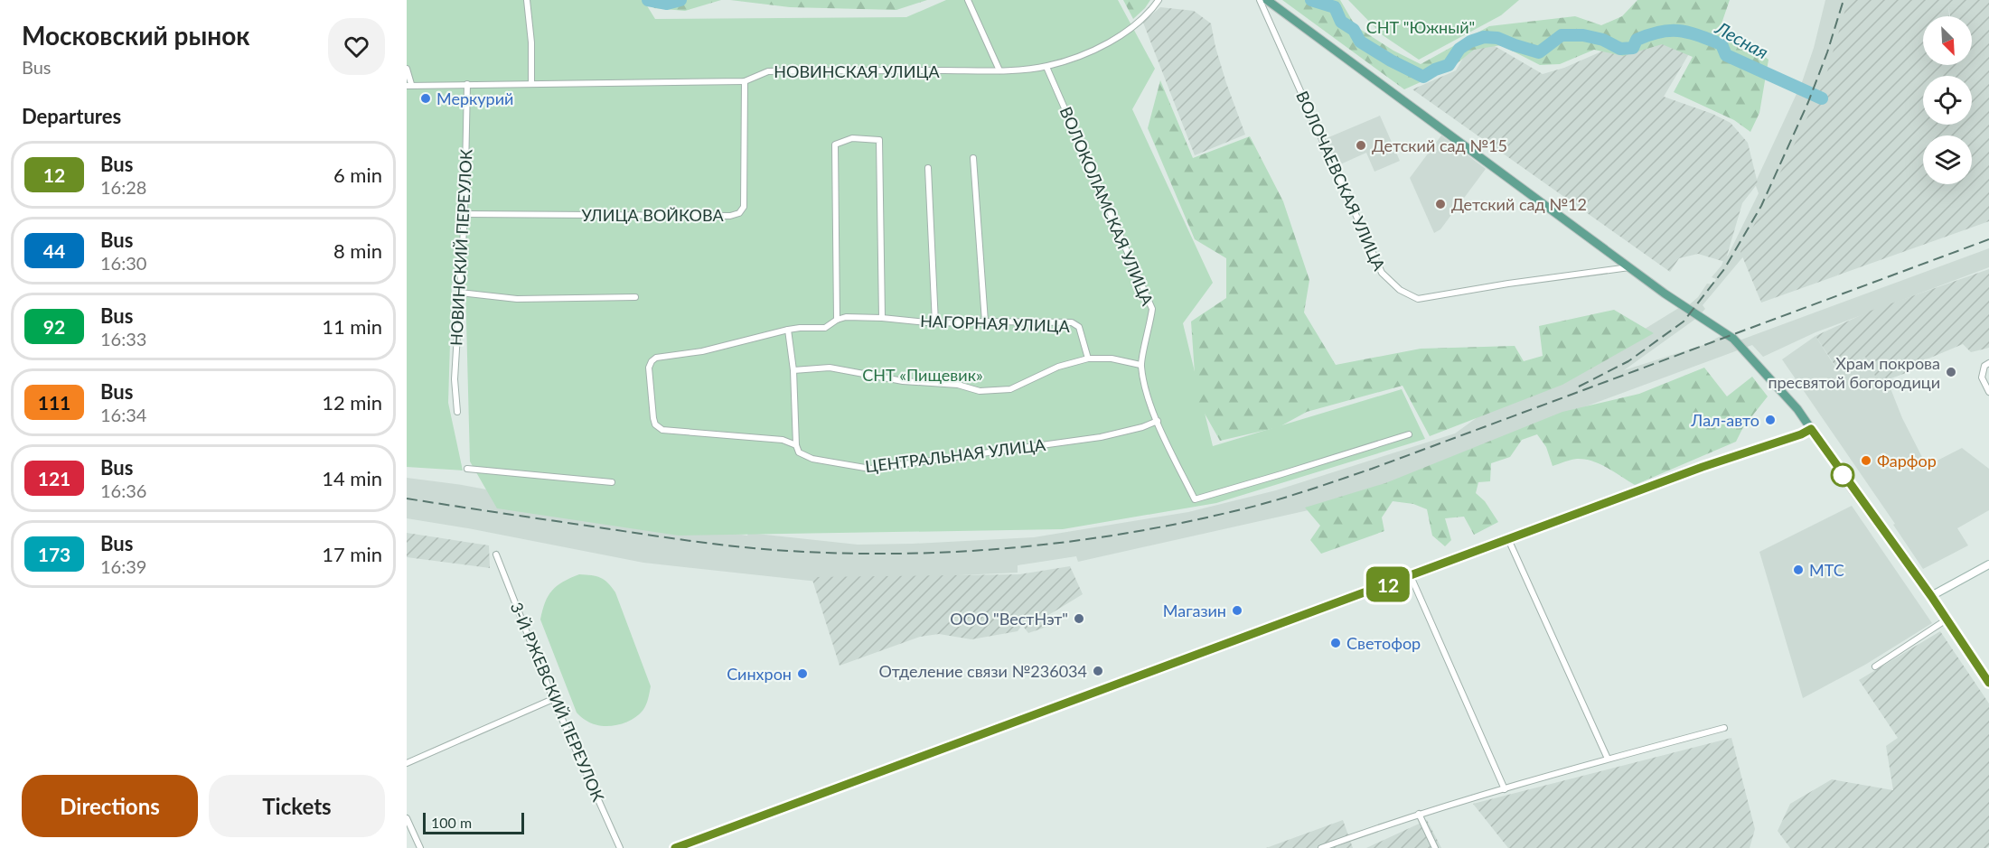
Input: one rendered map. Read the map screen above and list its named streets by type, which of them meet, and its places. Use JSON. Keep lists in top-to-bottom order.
{
  "streets": {
    "street": [
      "НОВИНСКАЯ УЛИЦА",
      "ВОЛОЧАЕВСКАЯ УЛИЦА",
      "ВОЛОКОЛАМСКАЯ УЛИЦА",
      "УЛИЦА ВОЙКОВА",
      "НОВИНСКИЙ ПЕРЕУЛОК",
      "НАГОРНАЯ УЛИЦА",
      "ЦЕНТРАЛЬНАЯ УЛИЦА",
      "3-Й РЖЕВСКИЙ ПЕРЕУЛОК"
    ]
  },
  "crossings": [
    ["НОВИНСКАЯ УЛИЦА", "ВОЛОКОЛАМСКАЯ УЛИЦА"],
    ["НОВИНСКАЯ УЛИЦА", "УЛИЦА ВОЙКОВА"],
    ["НОВИНСКАЯ УЛИЦА", "НОВИНСКИЙ ПЕРЕУЛОК"],
    ["ВОЛОКОЛАМСКАЯ УЛИЦА", "ЦЕНТРАЛЬНАЯ УЛИЦА"],
    ["УЛИЦА ВОЙКОВА", "НОВИНСКИЙ ПЕРЕУЛОК"],
    ["НАГОРНАЯ УЛИЦА", "ЦЕНТРАЛЬНАЯ УЛИЦА"]
  ],
  "water": ["Лесная"],
  "parks": ["СНТ \"Южный\"", "СНТ «Пищевик»"],
  "places": [
    "Меркурий",
    "Детский сад №15",
    "Детский сад №12",
    "Храм покрова пресвятой богородици",
    "Лал-авто",
    "Фарфор",
    "МТС",
    "Магазин",
    "ООО \"ВестНэт\"",
    "Светофор",
    "Отделение связи №236034",
    "Синхрон"
  ],
  "lines": ["bus line 12"],
  "scale_bar": "100 m",
  "north": "bottom right",
  "page": {
    "heading": [
      ["Московский рынок", "Bus"],
      "Departures"
    ],
    "on_map": "12",
    "list": [
      {
        "mark": "12",
        "name": "Bus",
        "note": "16:28",
        "value": "6 min"
      },
      {
        "mark": "44",
        "name": "Bus",
        "note": "16:30",
        "value": "8 min"
      },
      {
        "mark": "92",
        "name": "Bus",
        "note": "16:33",
        "value": "11 min"
      },
      {
        "mark": "111",
        "name": "Bus",
        "note": "16:34",
        "value": "12 min"
      },
      {
        "mark": "121",
        "name": "Bus",
        "note": "16:36",
        "value": "14 min"
      },
      {
        "mark": "173",
        "name": "Bus",
        "note": "16:39",
        "value": "17 min"
      }
    ],
    "buttons": ["Directions", "Tickets"],
    "scale": "100 m"
  }
}
